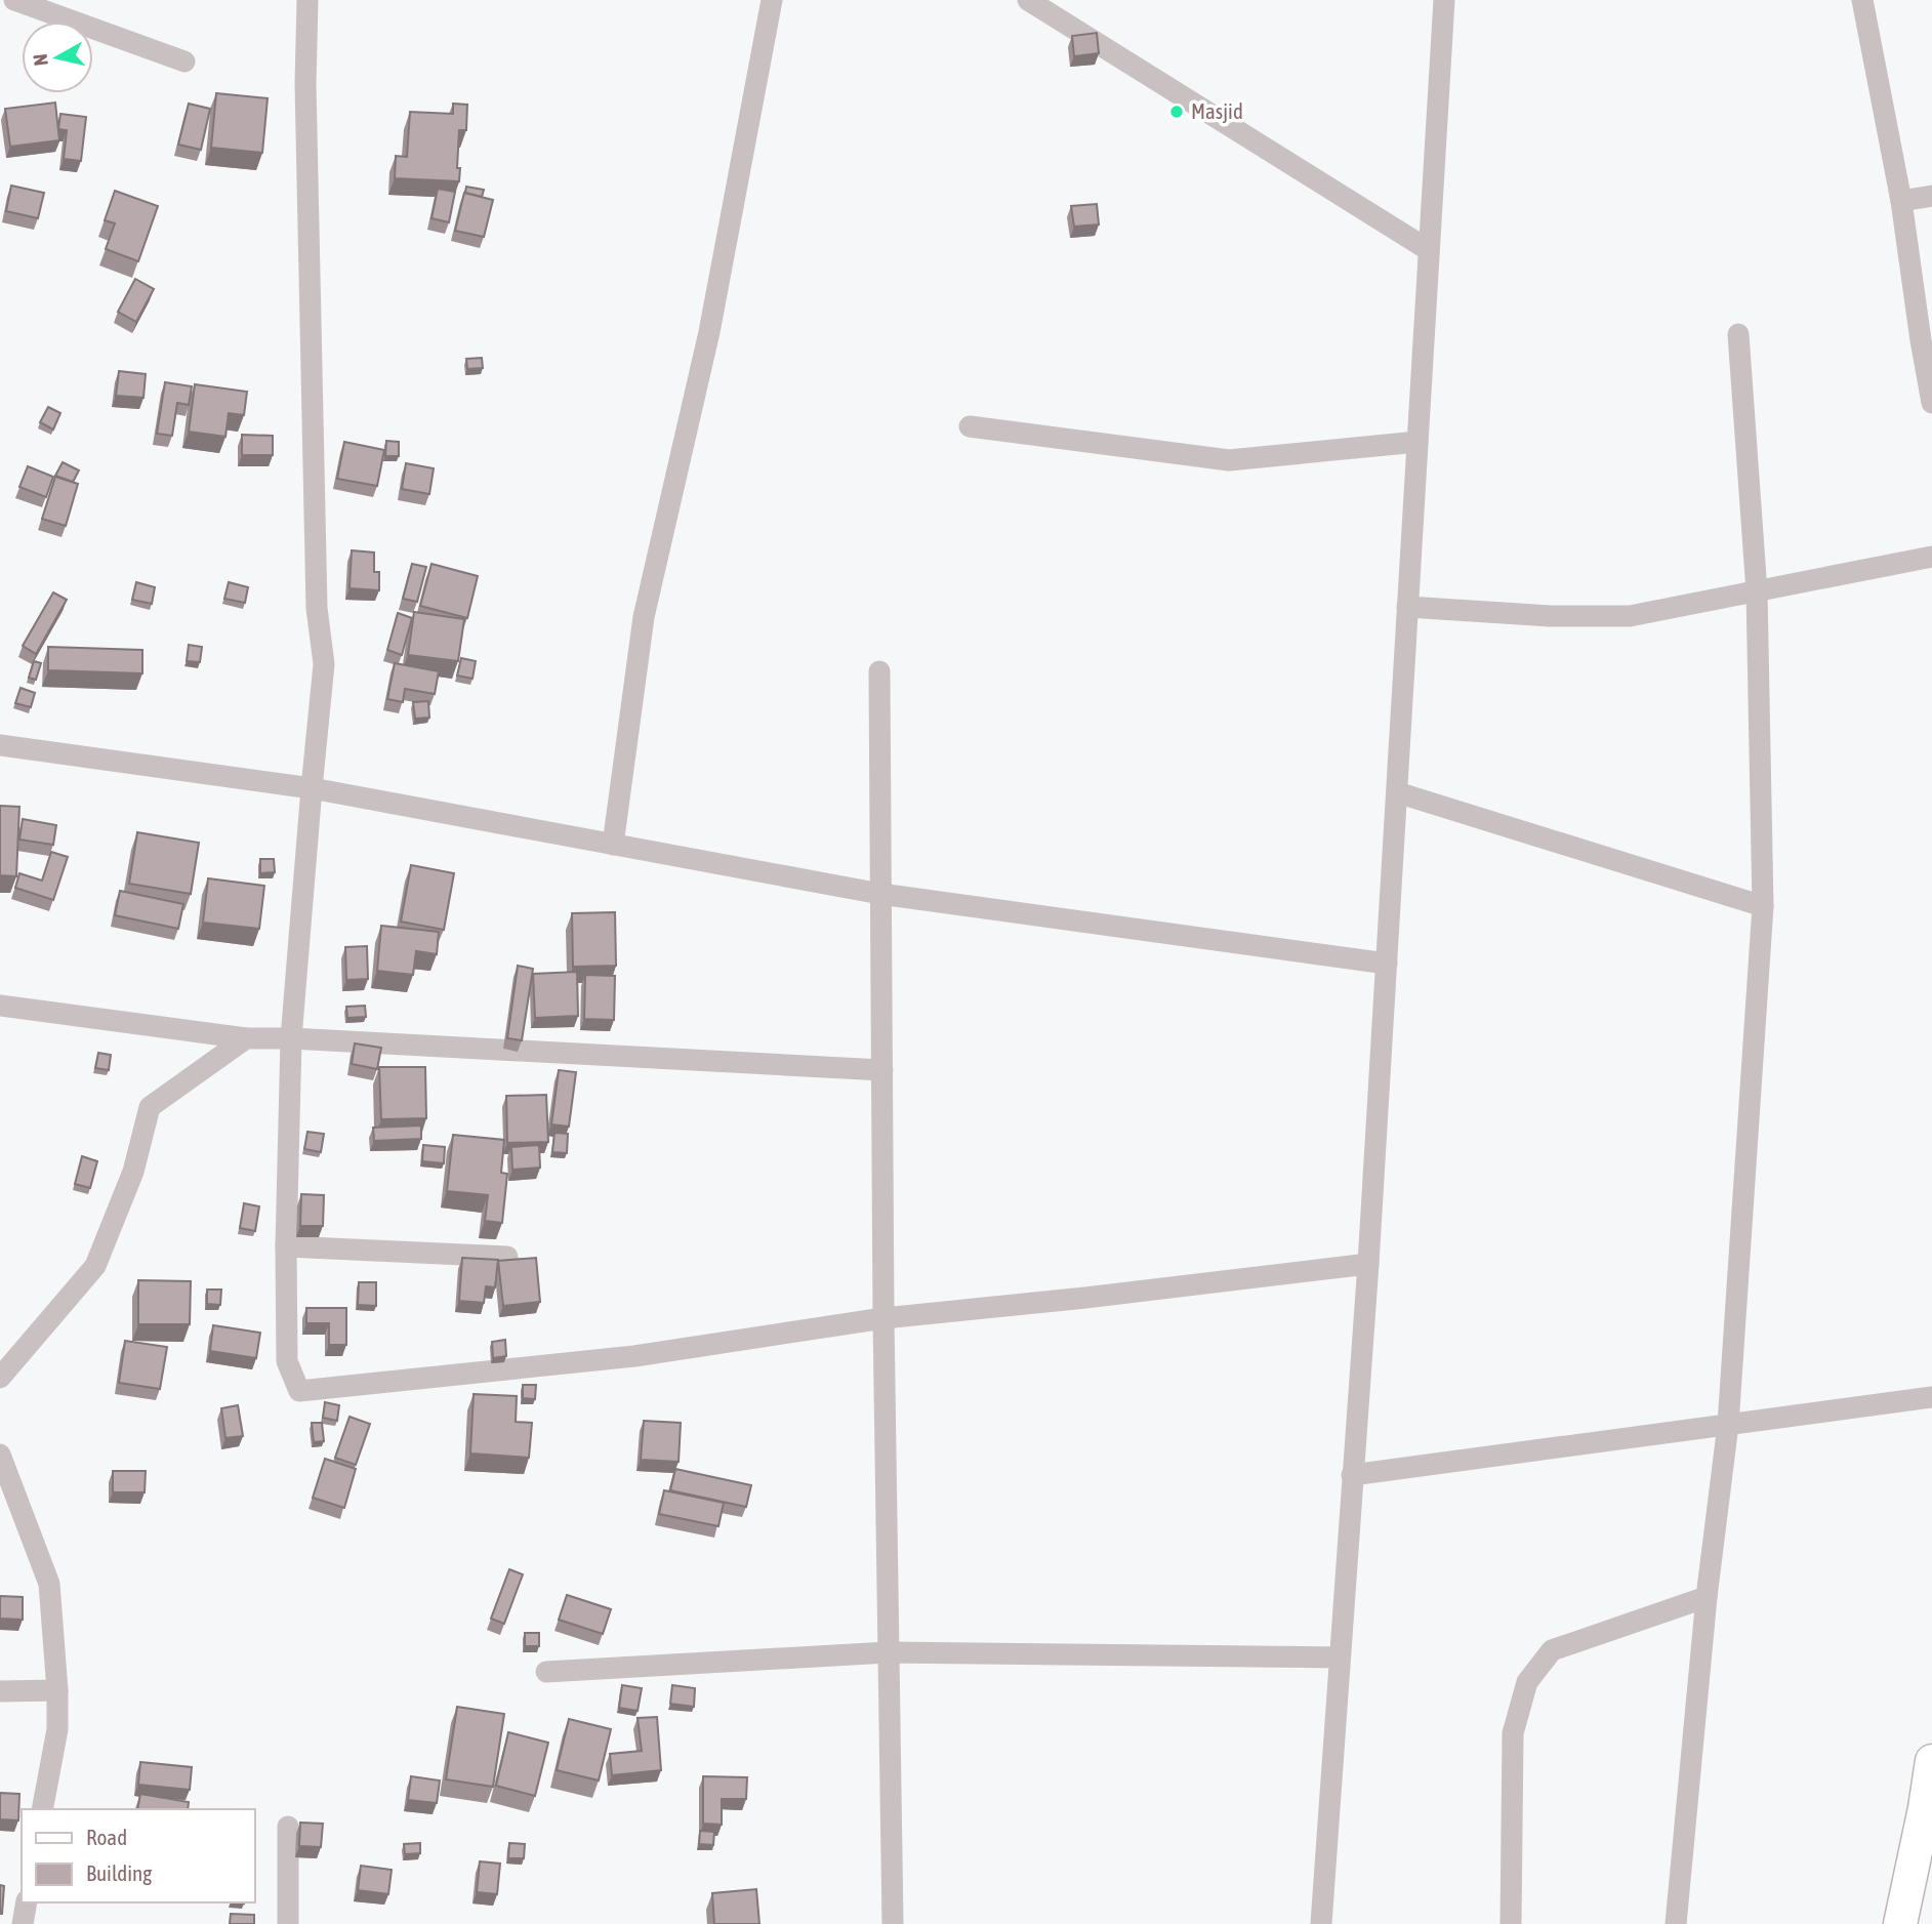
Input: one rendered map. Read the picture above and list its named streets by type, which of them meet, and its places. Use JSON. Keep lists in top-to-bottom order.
{
  "places": ["Masjid"],
  "legend": ["Road", "Building"],
  "north": "left"
}
